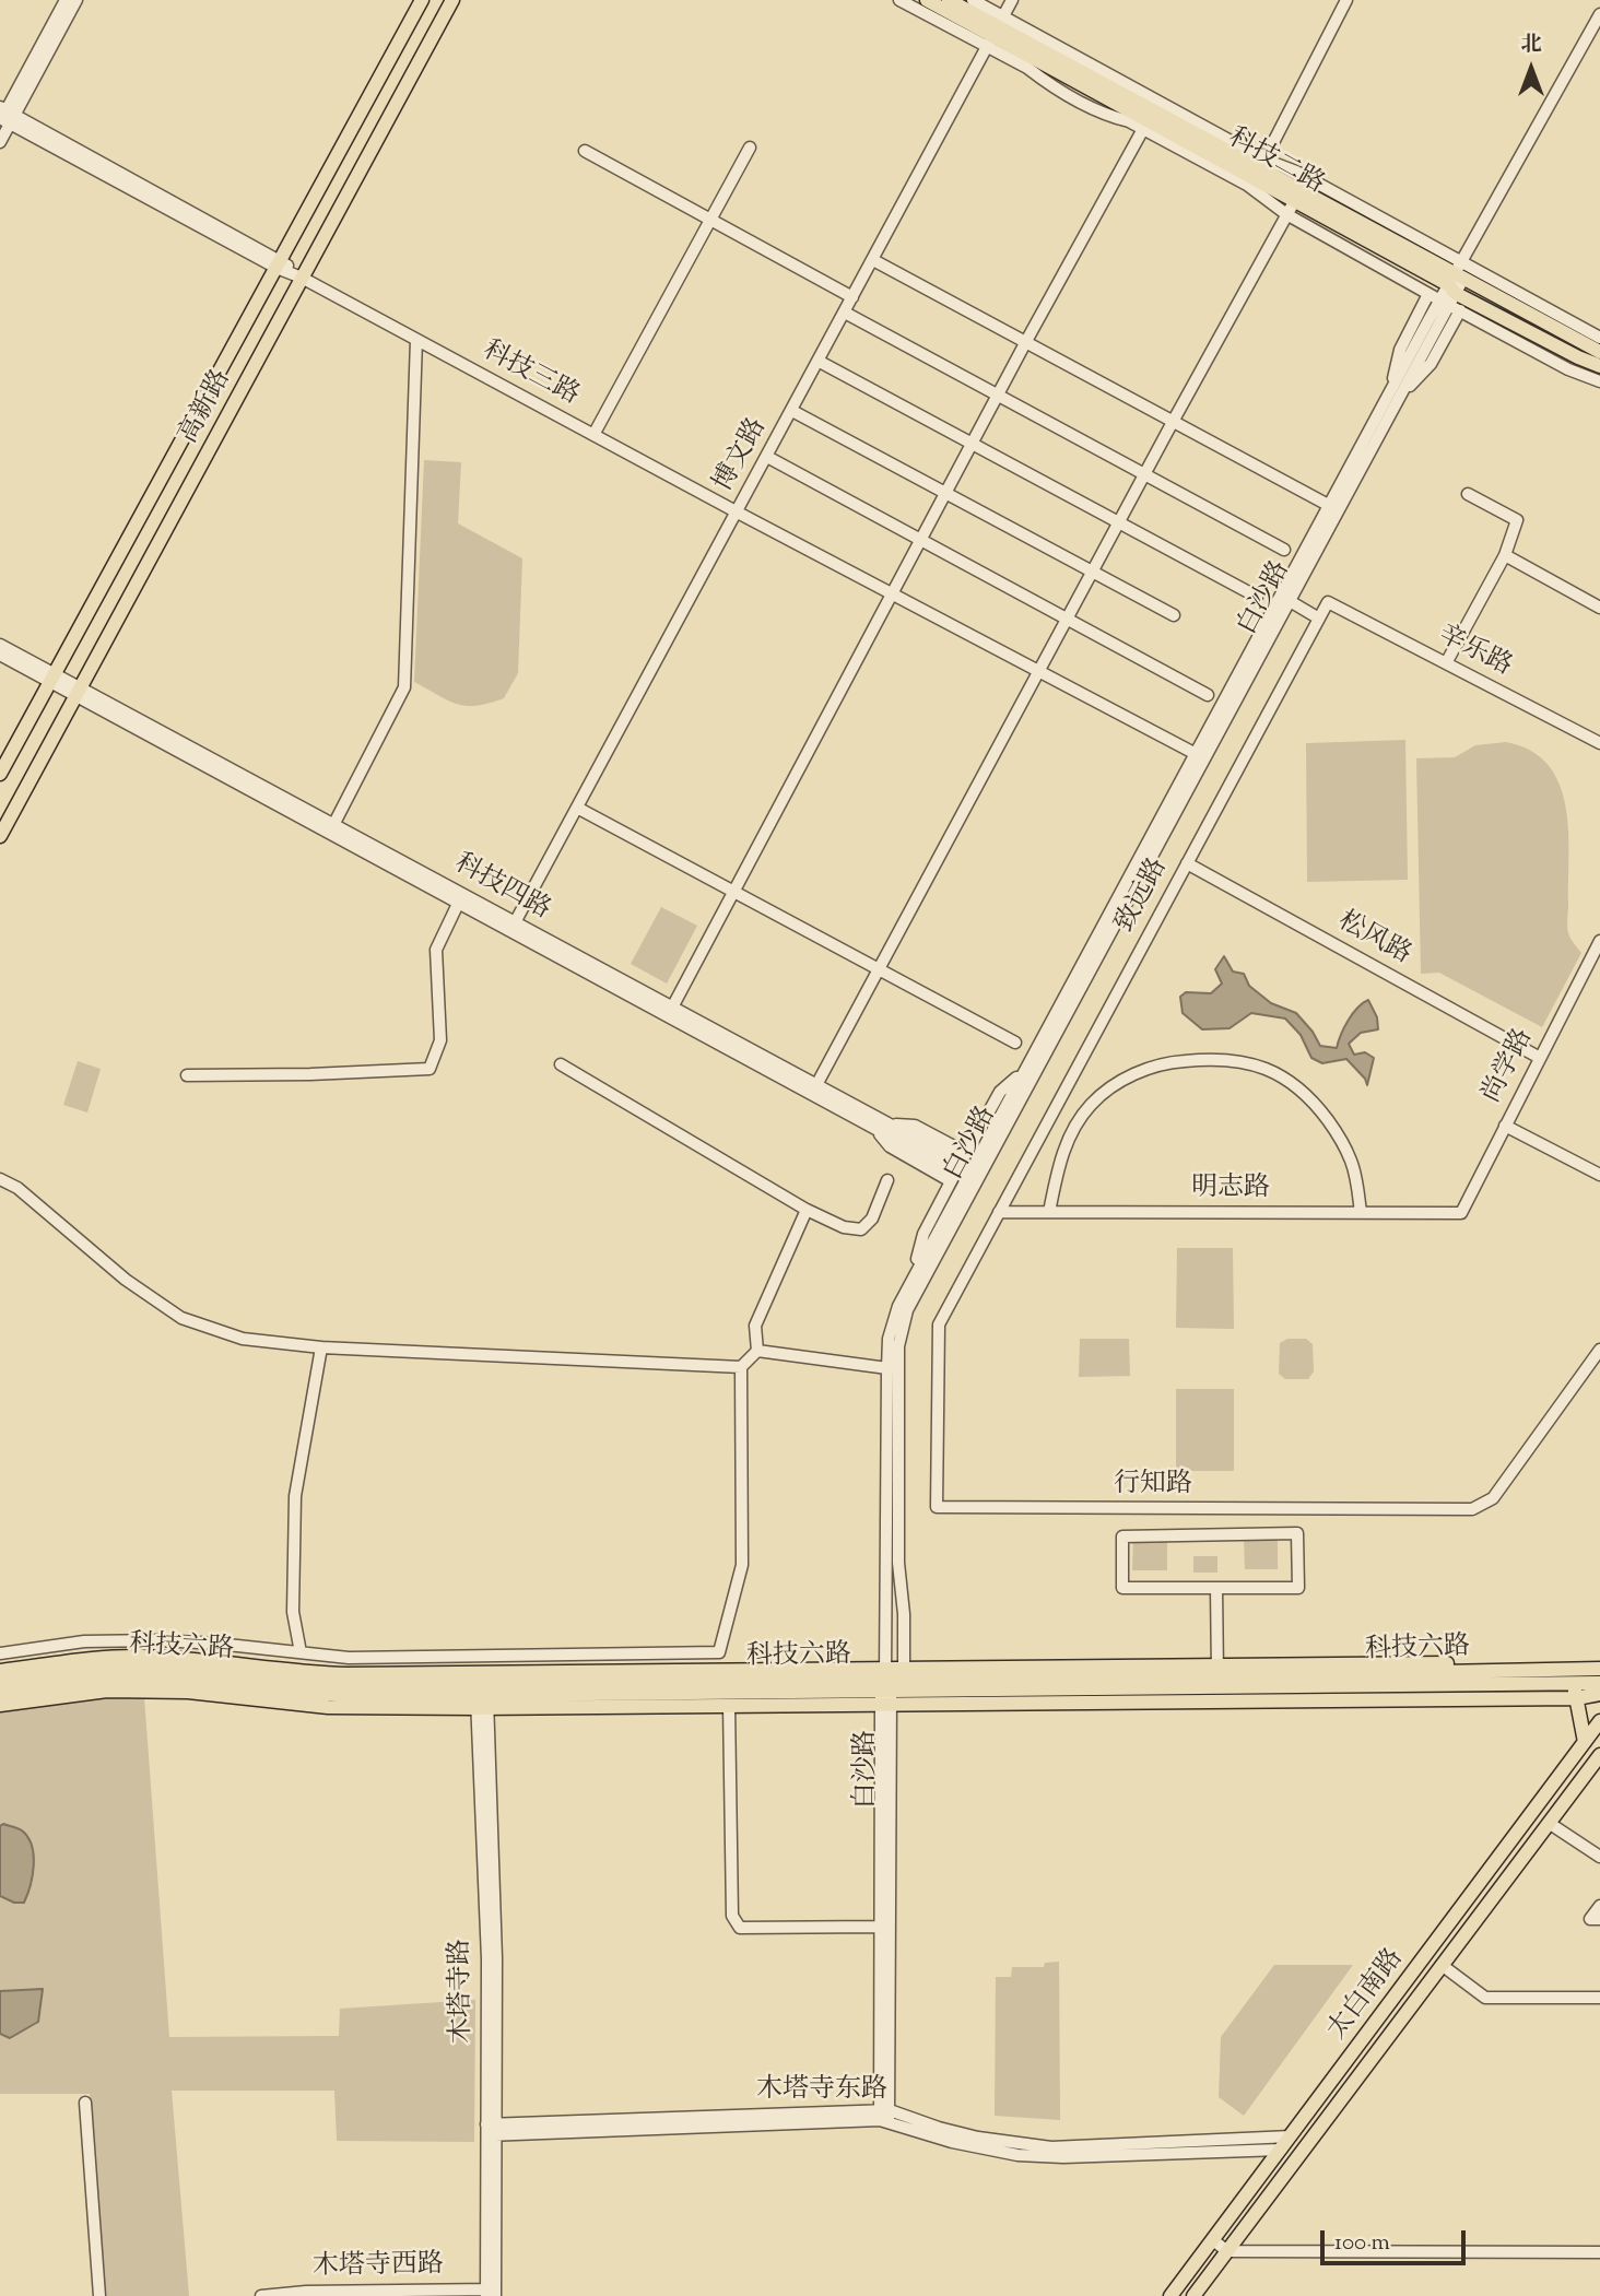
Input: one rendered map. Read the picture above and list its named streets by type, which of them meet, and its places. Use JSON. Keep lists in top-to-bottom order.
{
  "streets": {
    "main road": [
      "科技二路",
      "高新路",
      "科技六路",
      "太白南路"
    ],
    "street": [
      "科技三路",
      "博文路",
      "白沙路",
      "辛乐路",
      "科技四路",
      "致远路",
      "松风路",
      "尚学路",
      "明志路",
      "行知路",
      "木塔寺路",
      "木塔寺东路",
      "木塔寺西路"
    ]
  },
  "crossings": [
    ["科技二路", "博文路"],
    ["科技二路", "白沙路"],
    ["科技三路", "高新路"],
    ["科技三路", "博文路"],
    ["科技三路", "白沙路"],
    ["高新路", "科技四路"],
    ["博文路", "科技四路"],
    ["白沙路", "科技四路"],
    ["白沙路", "科技六路"],
    ["白沙路", "木塔寺东路"],
    ["辛乐路", "致远路"],
    ["致远路", "松风路"],
    ["致远路", "明志路"],
    ["致远路", "行知路"],
    ["松风路", "尚学路"],
    ["尚学路", "明志路"],
    ["明志路", "行知路"],
    ["科技六路", "木塔寺路"],
    ["木塔寺路", "木塔寺东路"],
    ["木塔寺路", "木塔寺西路"],
    ["太白南路", "木塔寺东路"]
  ],
  "scale_bar": "100 m",
  "north": "top"
}
